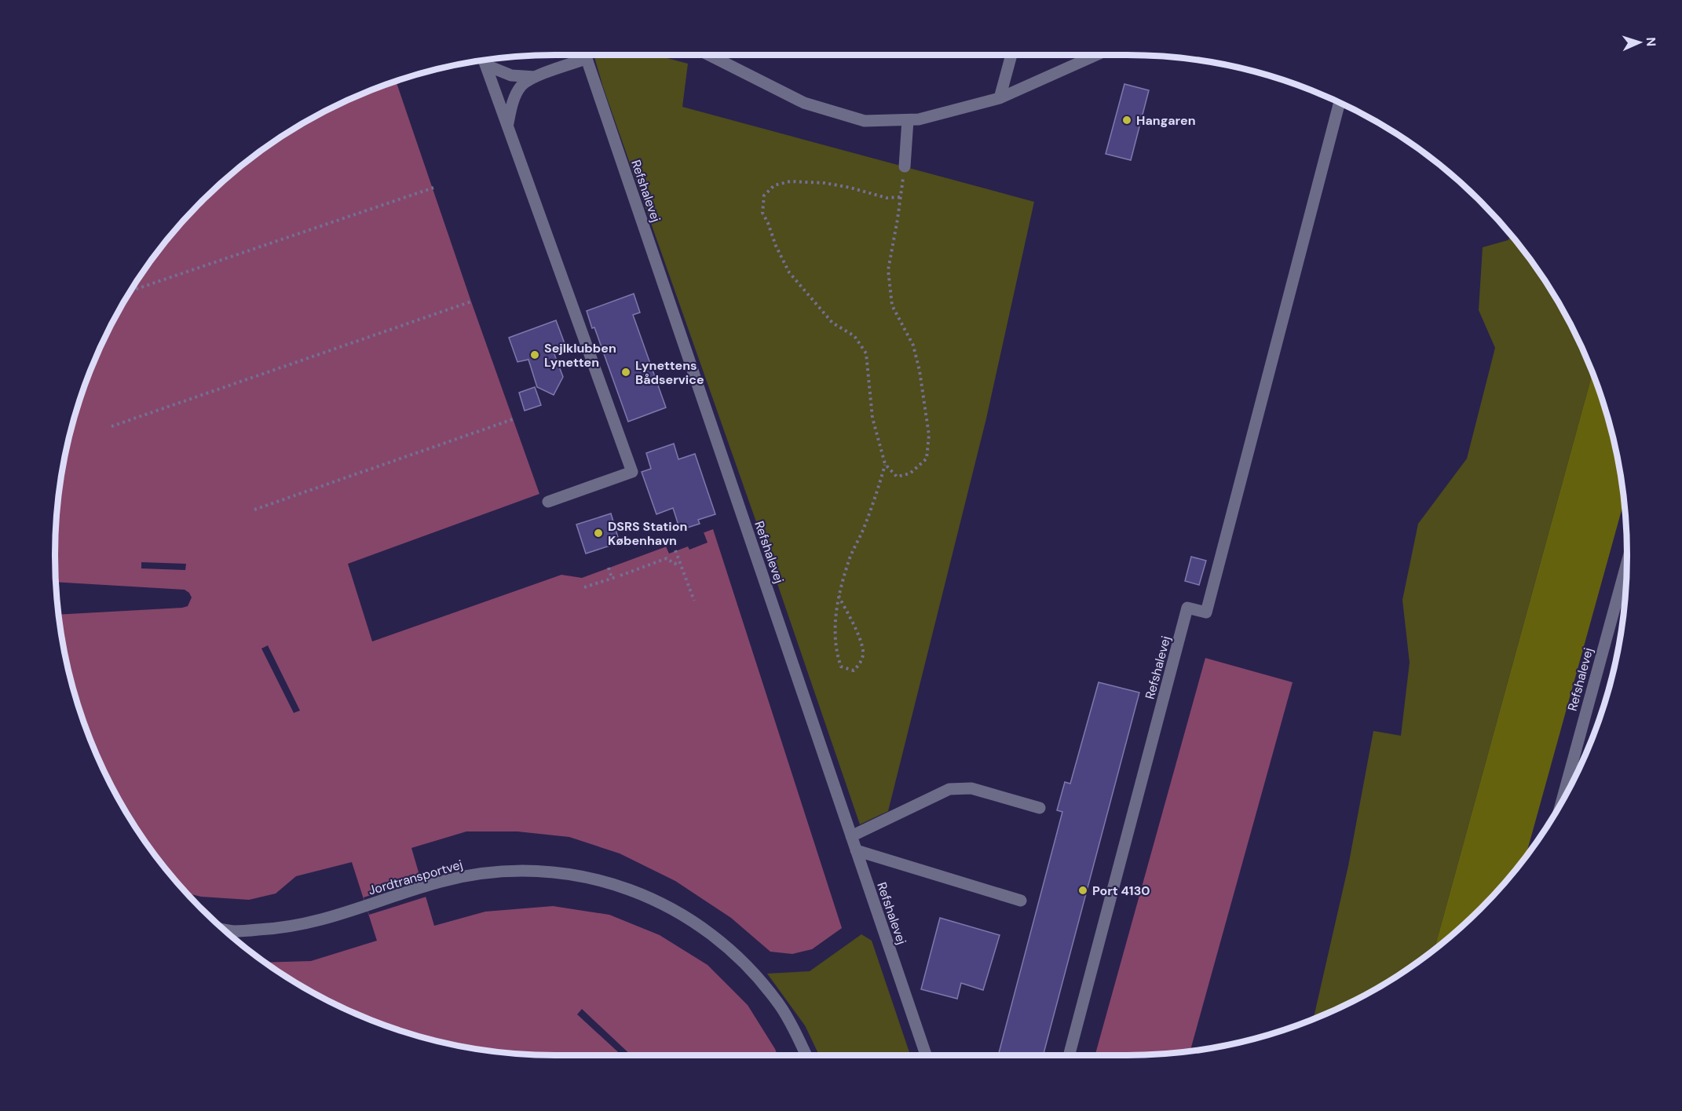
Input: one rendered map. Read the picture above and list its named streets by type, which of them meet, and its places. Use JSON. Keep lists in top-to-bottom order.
{
  "streets": {
    "street": ["Refshalevej", "Jordtransportvej"]
  },
  "places": [
    "Hangaren",
    "Sejlklubben Lynetten",
    "Lynettens Bådservice",
    "DSRS Station København",
    "Port 4130"
  ],
  "north": "right"
}
